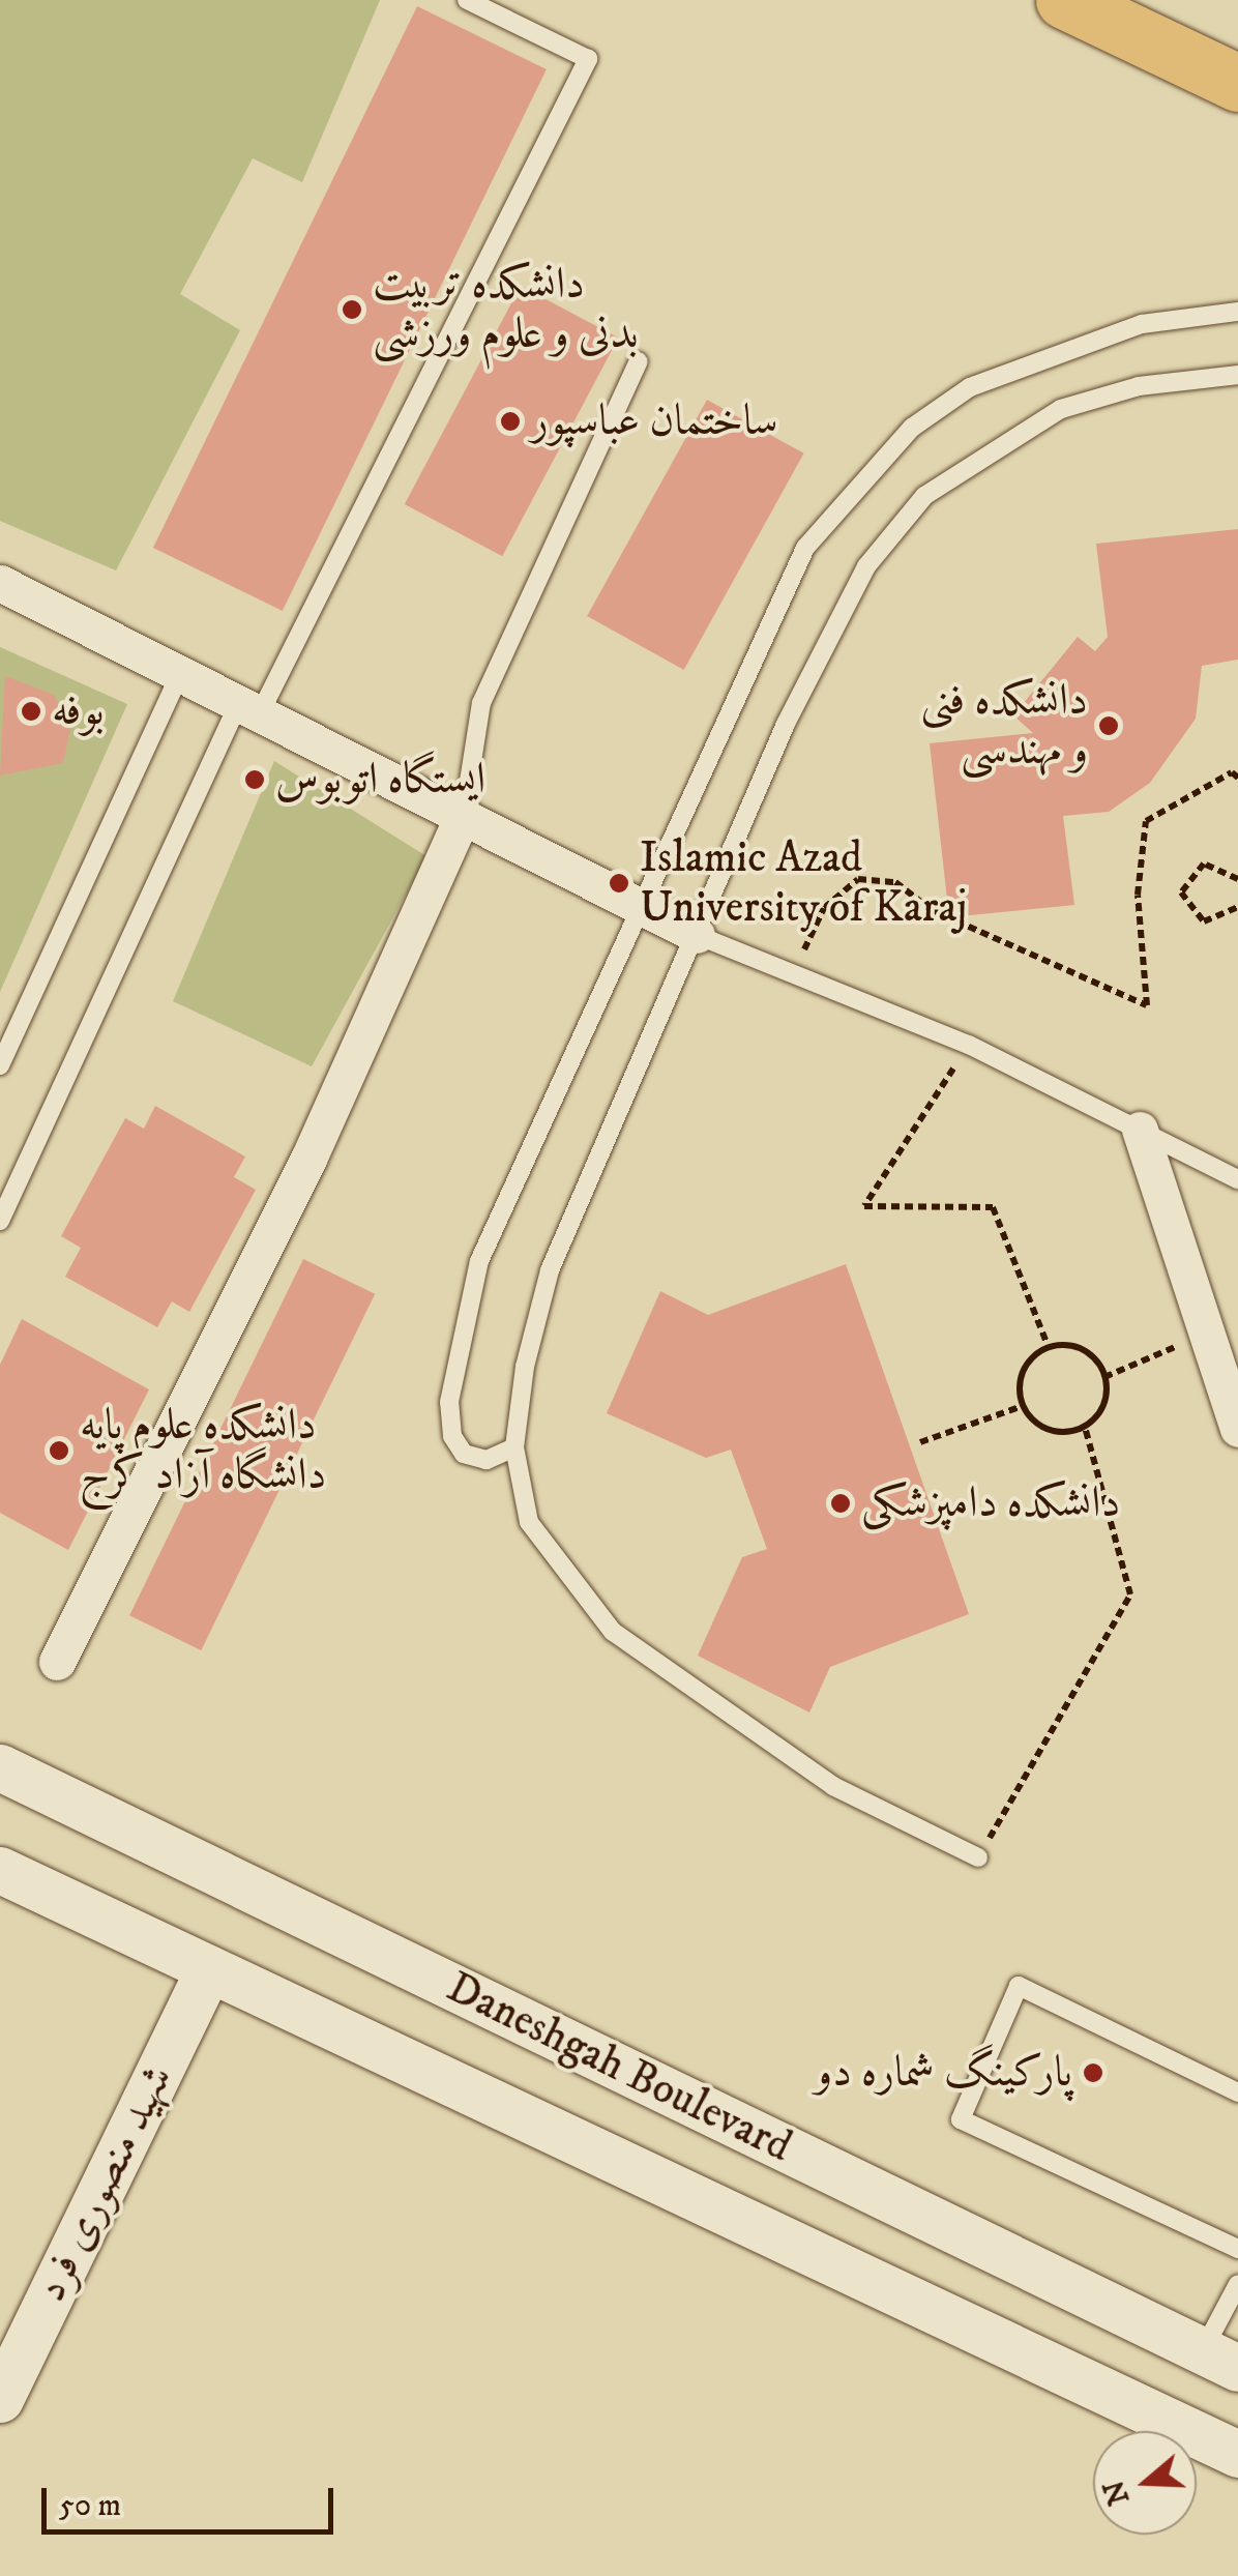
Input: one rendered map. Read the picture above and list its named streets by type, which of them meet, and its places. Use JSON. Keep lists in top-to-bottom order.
{
  "streets": {
    "street": ["Daneshgah Boulevard", "شهید منصوری فرد"]
  },
  "crossings": [
    ["Daneshgah Boulevard", "شهید منصوری فرد"]
  ],
  "places": [
    "دانشکده تربیت بدنی و علوم ورزشی",
    "ساختمان عباسپور",
    "بوفه",
    "دانشکده فنی و مهندسی",
    "ایستگاه اتوبوس",
    "Islamic Azad University of Karaj",
    "دانشکده علوم پایه دانشگاه آزاد کرج",
    "دانشکده دامپزشکی",
    "پارکینگ شماره دو"
  ],
  "scale_bar": "50 m",
  "north": "left"
}
